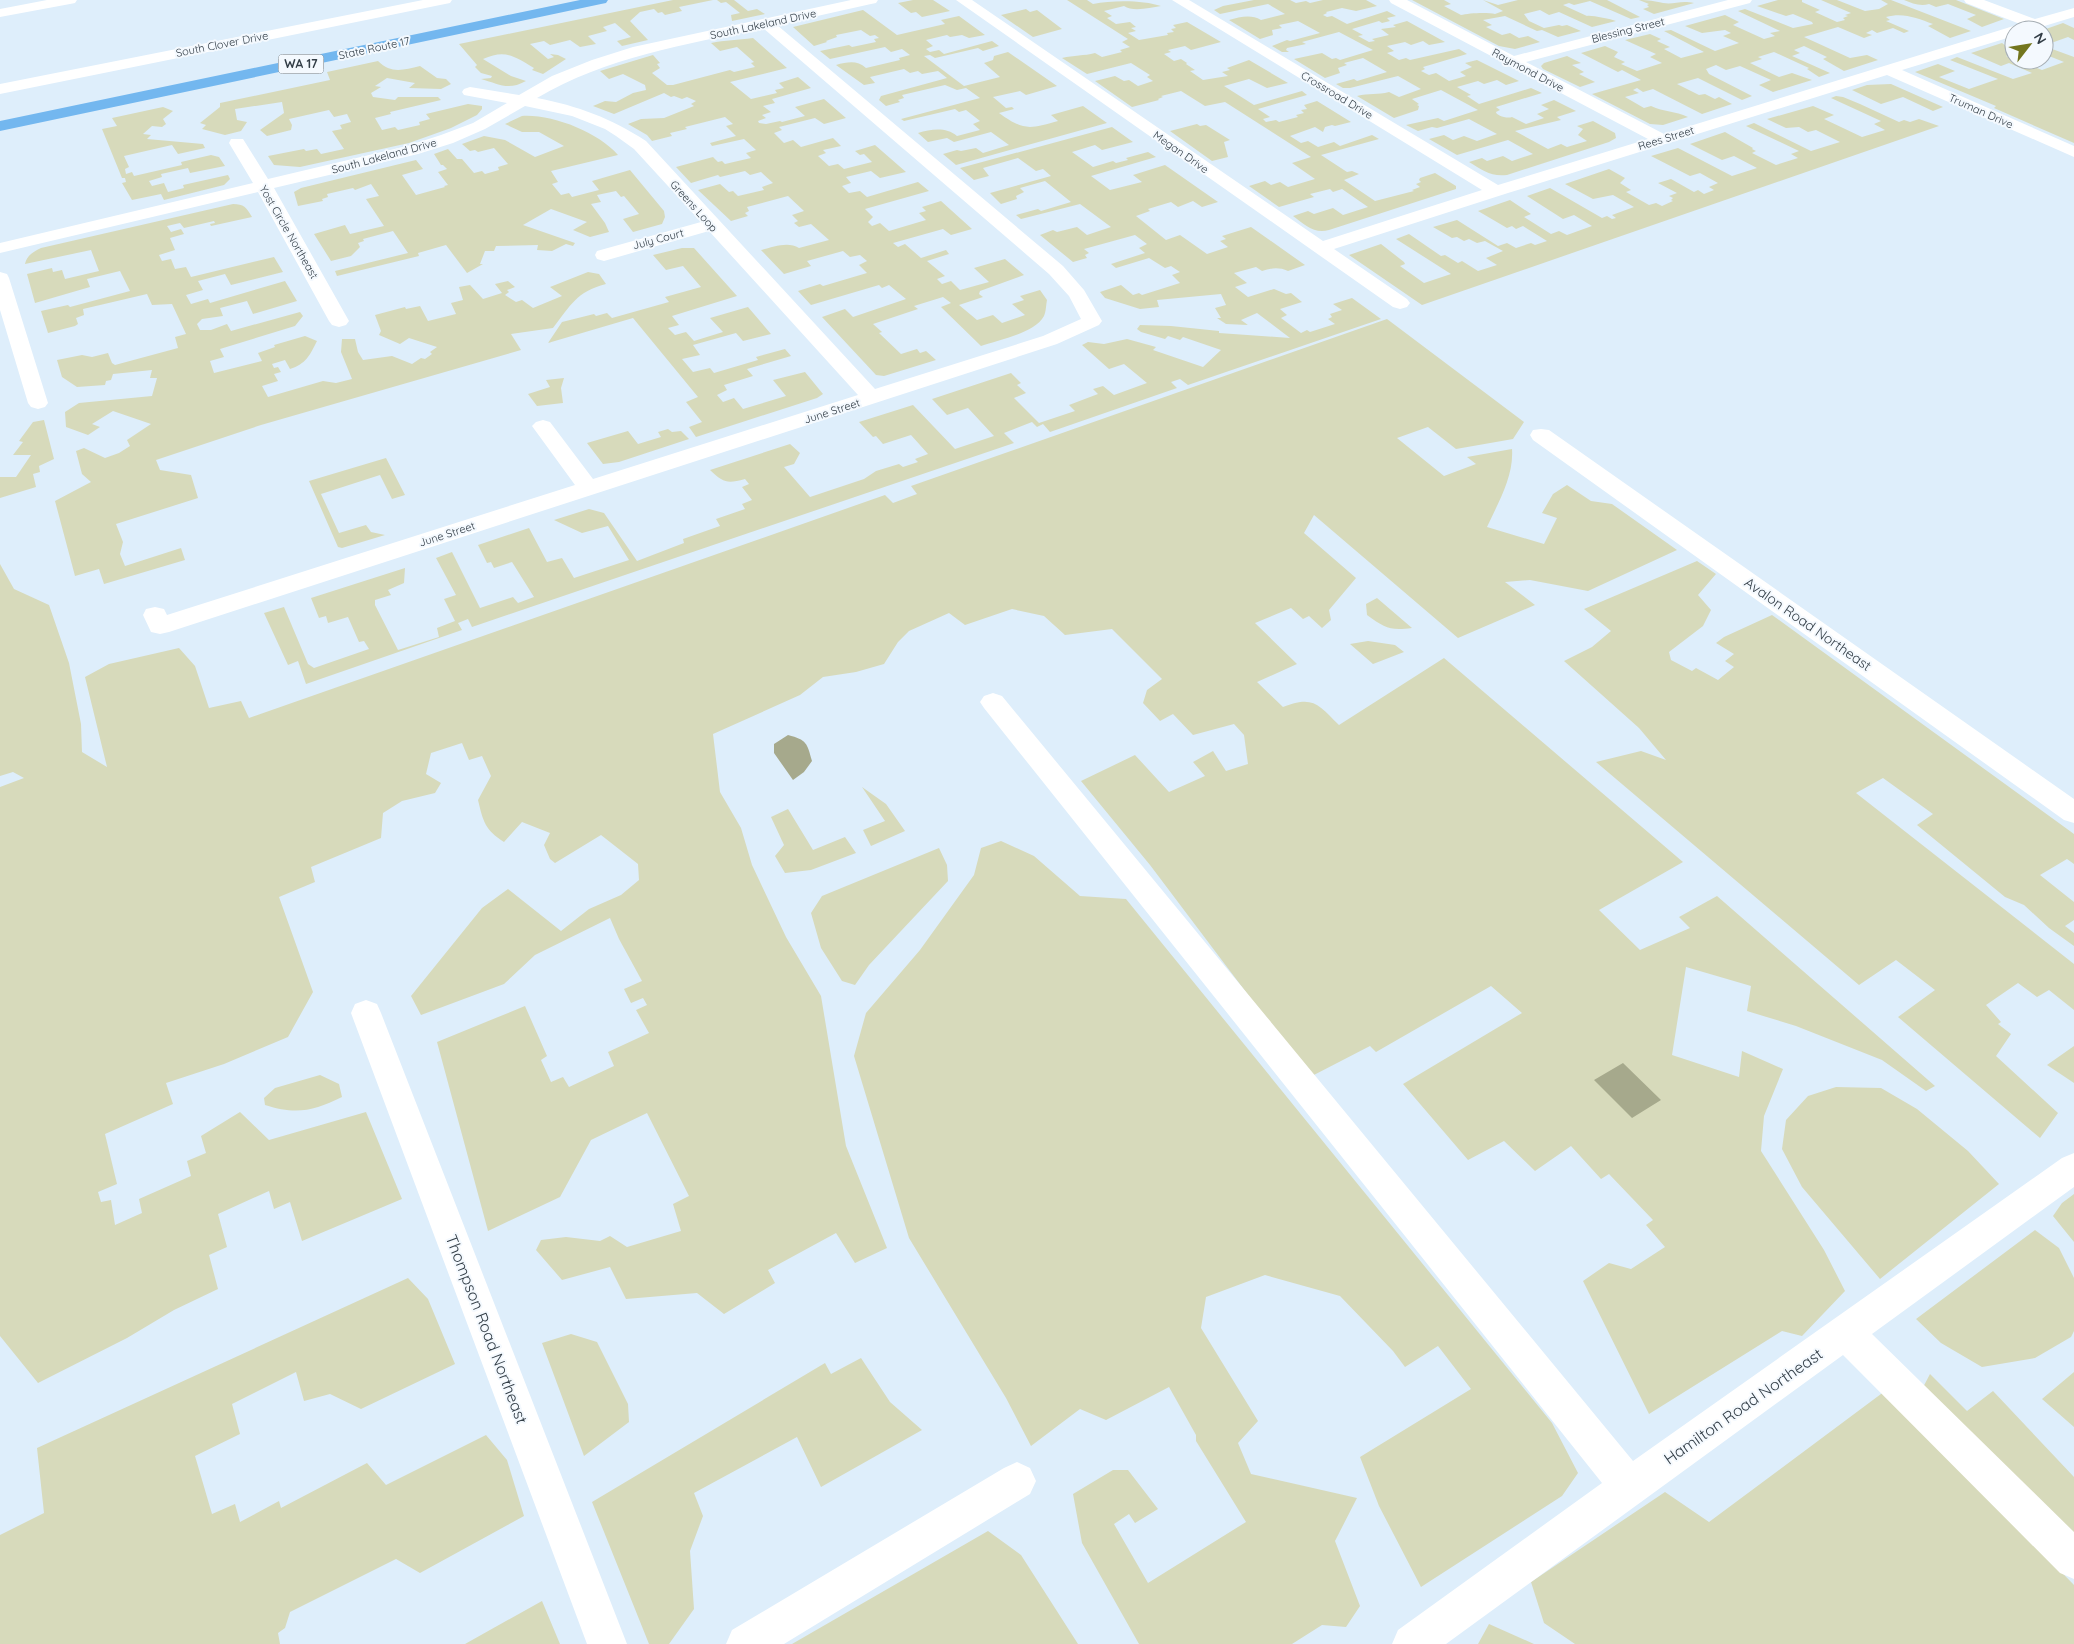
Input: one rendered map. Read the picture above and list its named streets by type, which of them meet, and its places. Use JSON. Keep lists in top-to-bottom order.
{
  "streets": {
    "highway": ["State Route 17", "WA 17"],
    "street": [
      "South Lakeland Drive",
      "Blessing Street",
      "South Clover Drive",
      "Raymond Drive",
      "Crossroad Drive",
      "Truman Drive",
      "Rees Street",
      "Megan Drive",
      "Greens Loop",
      "Yost Circle Northeast",
      "July Court",
      "June Street",
      "Avalon Road Northeast",
      "Thompson Road Northeast",
      "Hamilton Road Northeast"
    ]
  },
  "crossings": [
    ["South Lakeland Drive", "Greens Loop"],
    ["South Lakeland Drive", "Yost Circle Northeast"],
    ["South Lakeland Drive", "June Street"],
    ["Blessing Street", "Raymond Drive"],
    ["Raymond Drive", "Rees Street"],
    ["Crossroad Drive", "Rees Street"],
    ["Truman Drive", "Rees Street"],
    ["Rees Street", "Megan Drive"],
    ["Greens Loop", "July Court"],
    ["Greens Loop", "June Street"]
  ],
  "north": "top right"
}
